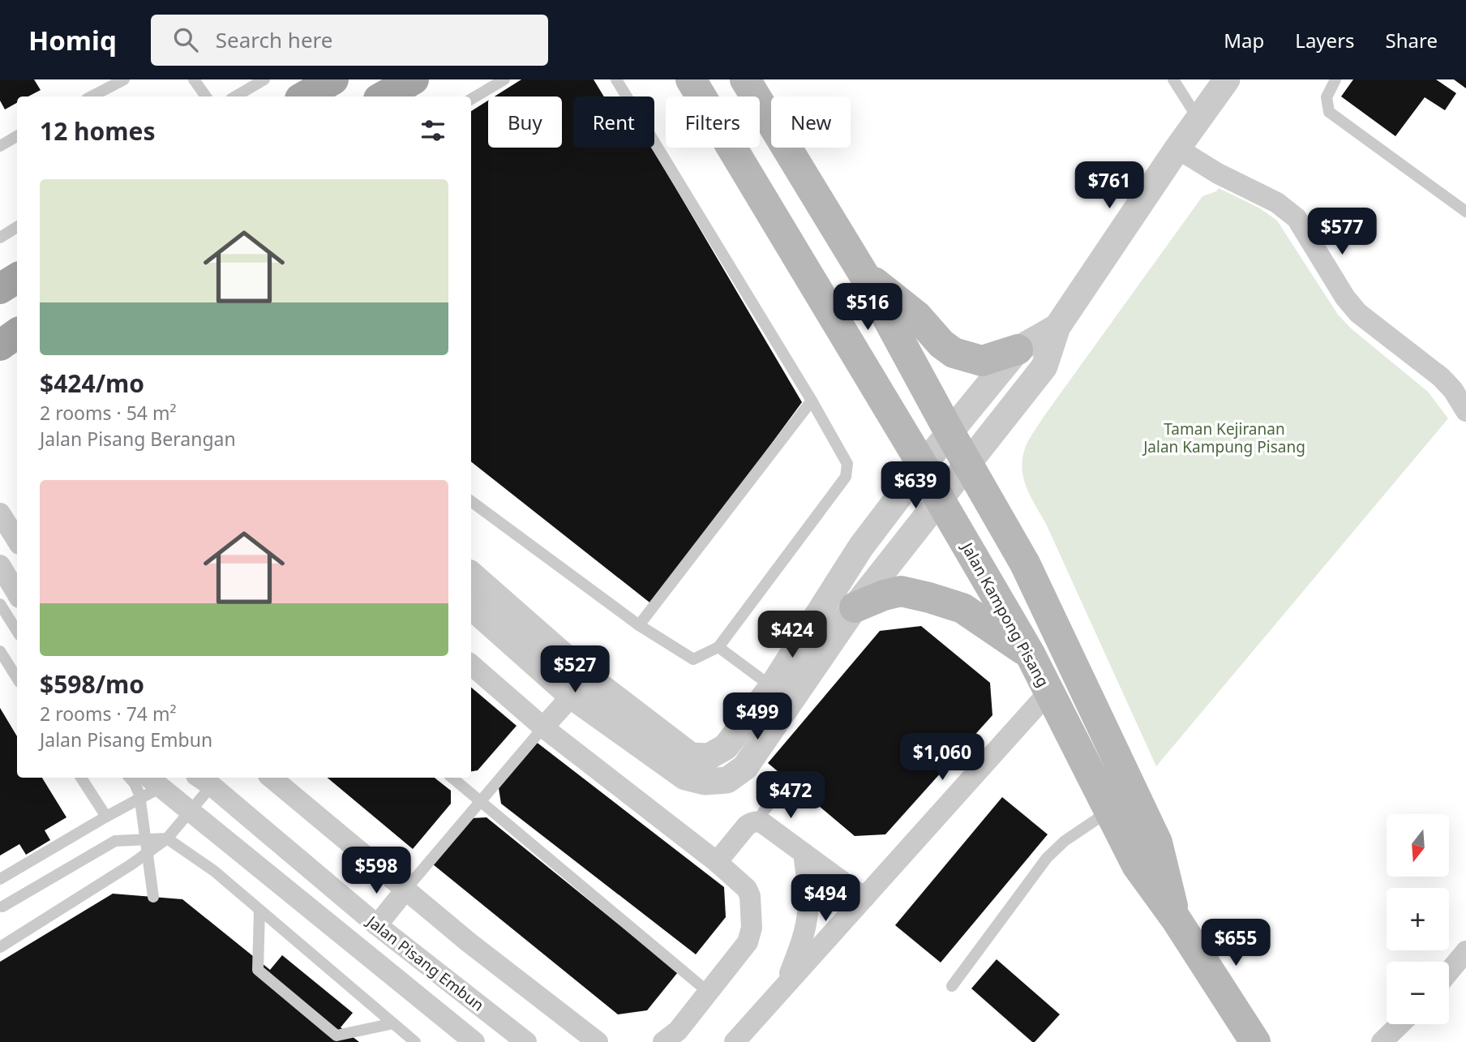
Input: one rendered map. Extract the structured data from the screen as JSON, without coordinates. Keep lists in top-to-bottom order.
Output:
{
  "streets": {
    "main road": ["Jalan Kampong Pisang"],
    "street": ["Jalan Pisang Embun"]
  },
  "parks": ["Taman Kejiranan Jalan Kampung Pisang"],
  "north": "bottom",
  "page": {
    "header": "Homiq",
    "search": "Search here",
    "nav": ["Map", "Layers", "Share"],
    "chip": [
      "Buy",
      "Rent",
      "Filters",
      "New"
    ],
    "heading": "12 homes",
    "price": [
      "$761",
      "$577",
      "$516",
      "$639",
      "$424",
      "$527",
      "$499",
      "$1,060",
      "$472",
      "$598",
      "$494",
      "$655"
    ],
    "list": [
      {
        "name": "$424/mo",
        "note": "2 rooms · 54 m² · Jalan Pisang Berangan"
      },
      {
        "name": "$598/mo",
        "note": "2 rooms · 74 m² · Jalan Pisang Embun"
      }
    ],
    "map_buttons": ["+", "−"]
  }
}
